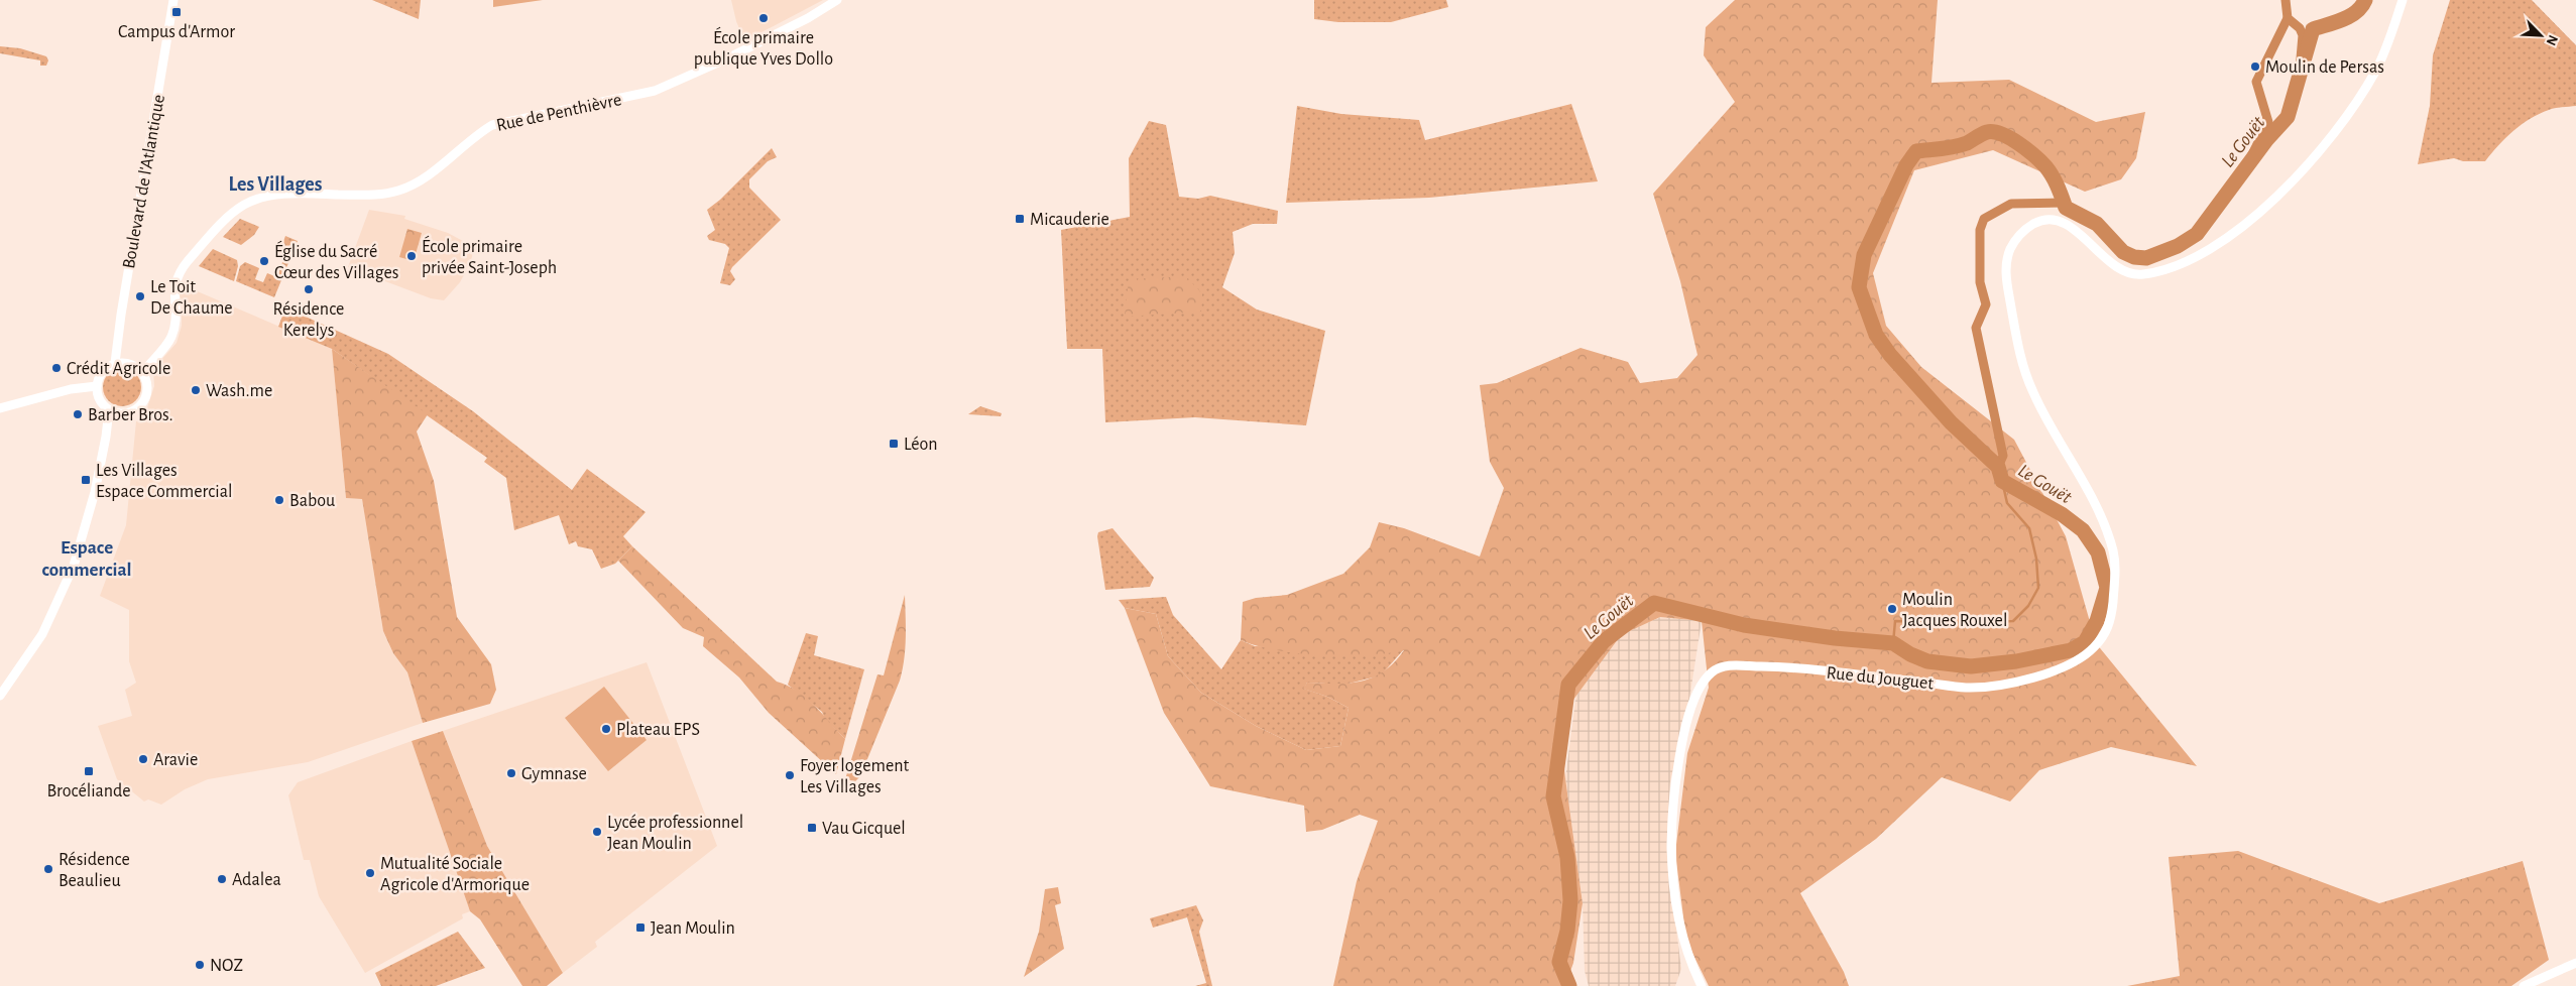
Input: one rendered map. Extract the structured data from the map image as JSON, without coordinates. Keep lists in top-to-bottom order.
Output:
{
  "streets": {
    "street": ["Rue de Penthièvre", "Boulevard de l'Atlantique", "Rue du Jouguet"]
  },
  "crossings": [
    ["Rue de Penthièvre", "Boulevard de l'Atlantique"]
  ],
  "districts": ["Les Villages", "Espace commercial"],
  "water": ["Le Gouët"],
  "places": {
    "transit": [
      "Campus d'Armor",
      "Micauderie",
      "Léon",
      "Les Villages Espace Commercial",
      "Brocéliande",
      "Vau Gicquel",
      "Jean Moulin"
    ],
    "other": [
      "École primaire publique Yves Dollo",
      "Moulin de Persas",
      "École primaire privée Saint-Joseph",
      "Église du Sacré Cœur des Villages",
      "Résidence Kerelys",
      "Le Toit De Chaume",
      "Crédit Agricole",
      "Wash.me",
      "Barber Bros.",
      "Babou",
      "Moulin Jacques Rouxel",
      "Plateau EPS",
      "Aravie",
      "Gymnase",
      "Foyer logement Les Villages",
      "Lycée professionnel Jean Moulin",
      "Résidence Beaulieu",
      "Mutualité Sociale Agricole d'Armorique",
      "Adalea",
      "NOZ"
    ]
  },
  "north": "bottom right"
}
